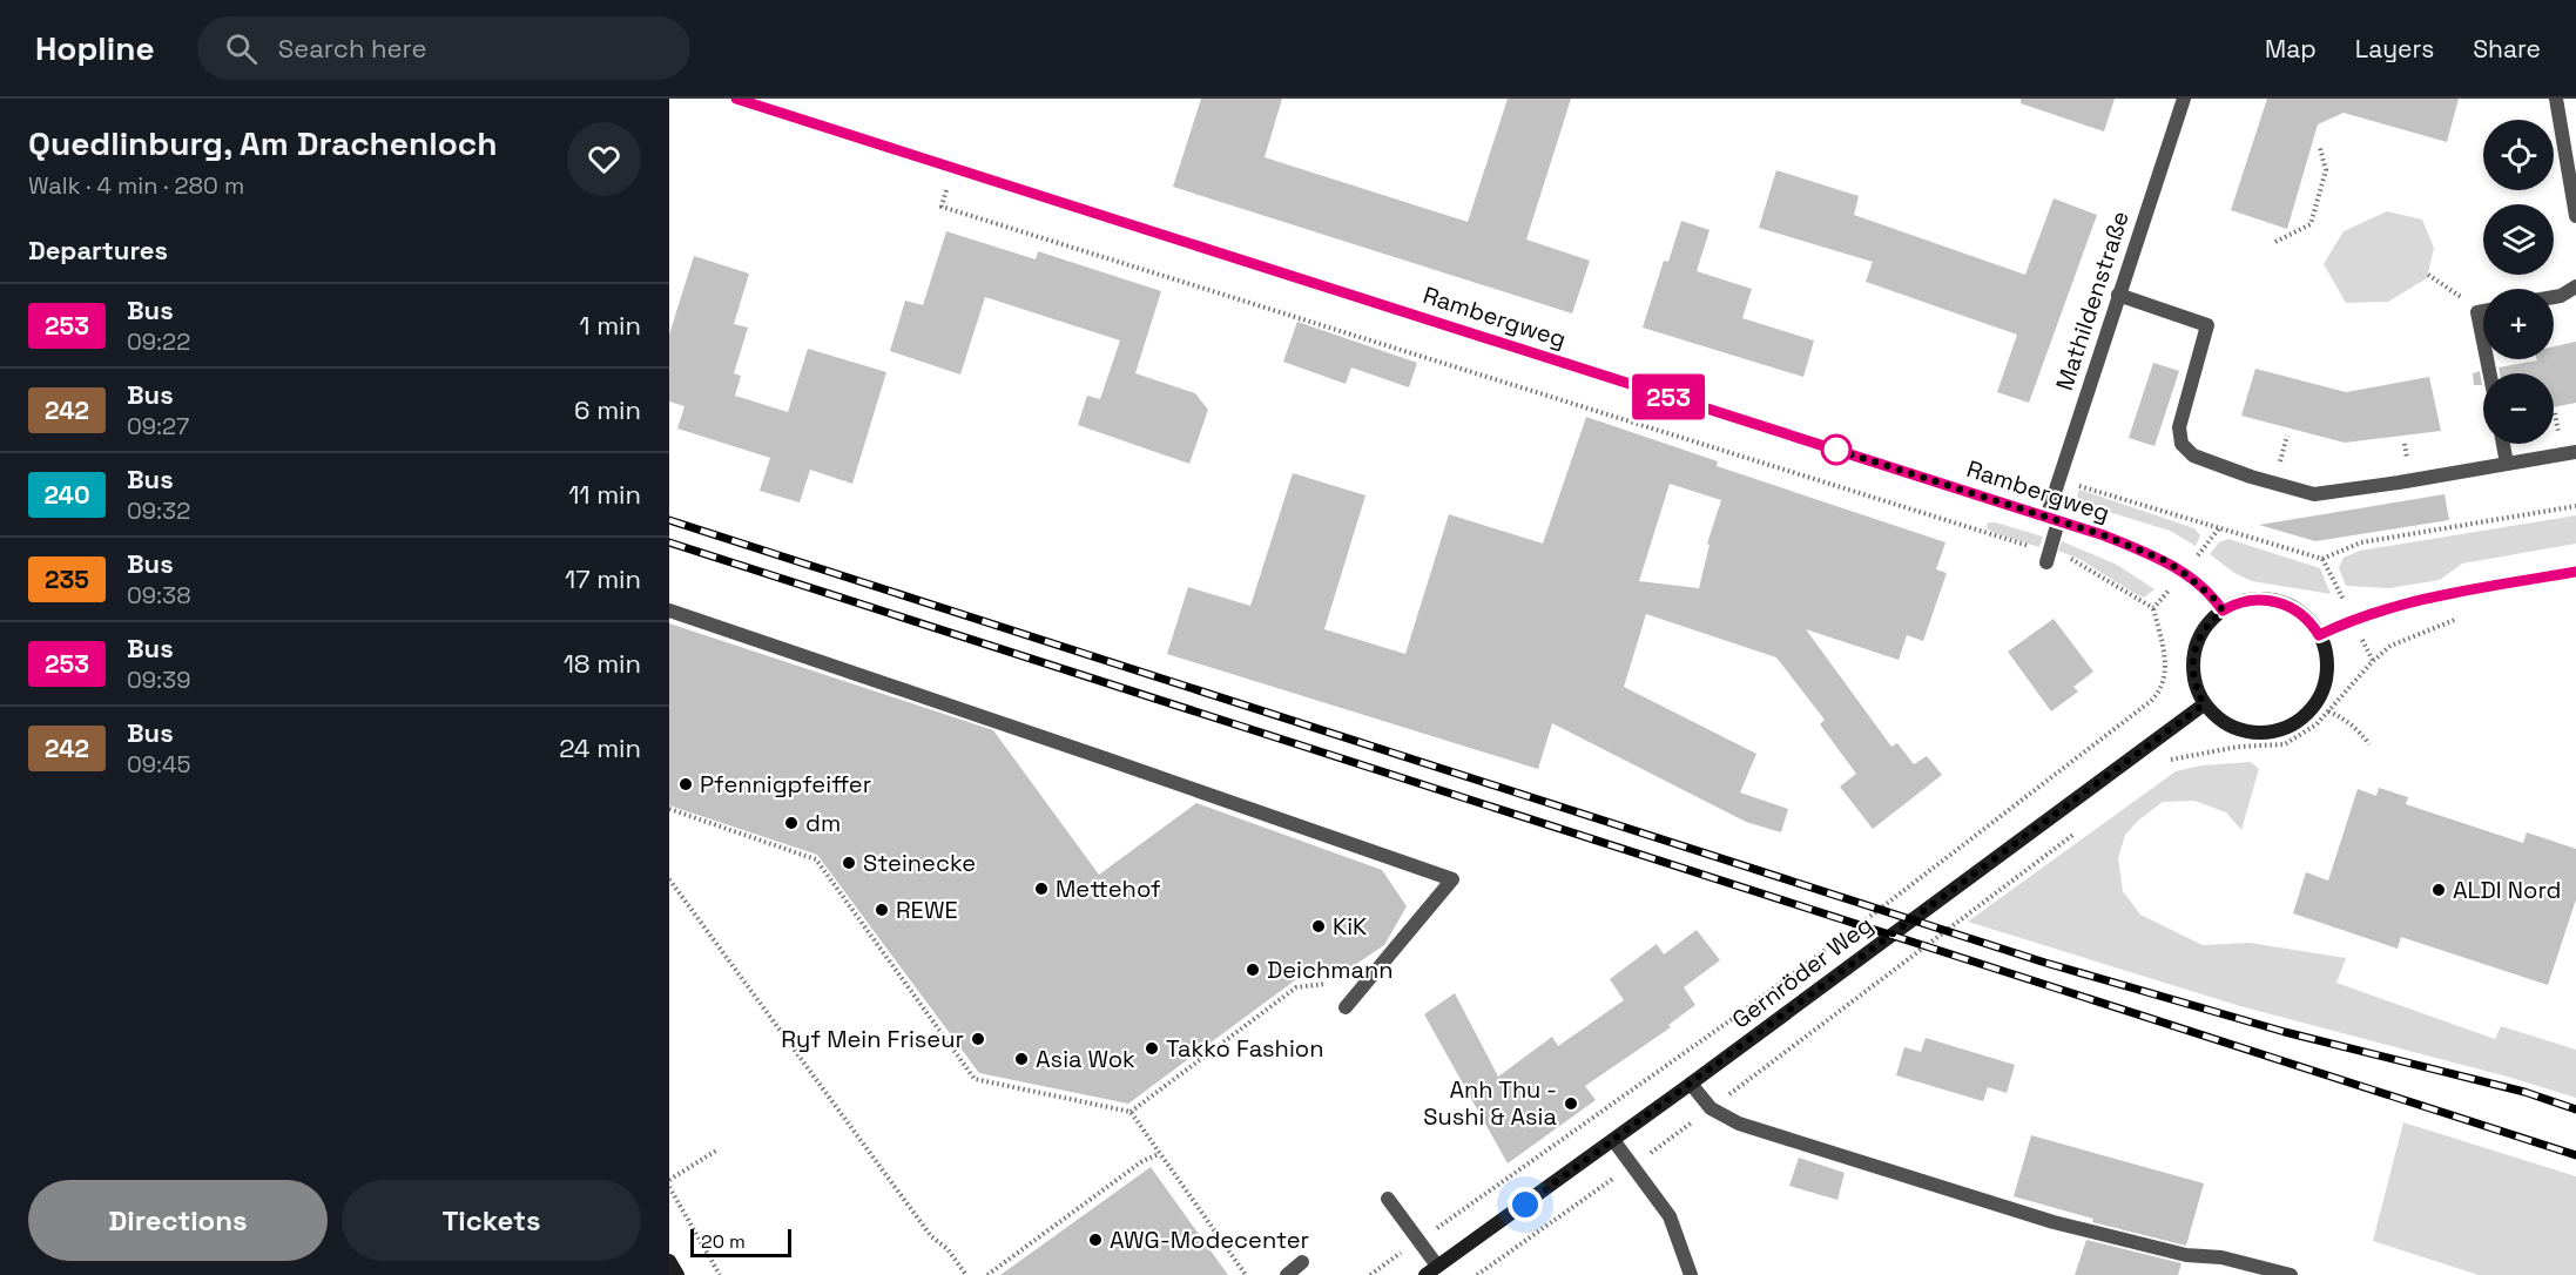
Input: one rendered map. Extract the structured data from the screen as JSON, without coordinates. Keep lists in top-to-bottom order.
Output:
{
  "streets": {
    "main road": ["Gernröder Weg"],
    "street": ["Mathildenstraße", "Rambergweg"]
  },
  "crossings": [
    ["Mathildenstraße", "Rambergweg"],
    ["Rambergweg", "Gernröder Weg"]
  ],
  "places": [
    "Pfennigpfeiffer",
    "dm",
    "Steinecke",
    "Mettehof",
    "ALDI Nord",
    "REWE",
    "KiK",
    "Deichmann",
    "Ryf Mein Friseur",
    "Takko Fashion",
    "Asia Wok",
    "Anh Thu - Sushi & Asia",
    "AWG-Modecenter"
  ],
  "lines": ["bus line 253"],
  "scale_bar": "20 m",
  "page": {
    "header": "Hopline",
    "search": "Search here",
    "nav": ["Map", "Layers", "Share"],
    "heading": [
      ["Quedlinburg, Am Drachenloch", "Walk · 4 min · 280 m"],
      "Departures"
    ],
    "on_map": "253",
    "map_buttons": ["+", "−"],
    "list": [
      {
        "mark": "253",
        "name": "Bus",
        "note": "09:22",
        "value": "1 min"
      },
      {
        "mark": "242",
        "name": "Bus",
        "note": "09:27",
        "value": "6 min"
      },
      {
        "mark": "240",
        "name": "Bus",
        "note": "09:32",
        "value": "11 min"
      },
      {
        "mark": "235",
        "name": "Bus",
        "note": "09:38",
        "value": "17 min"
      },
      {
        "mark": "253",
        "name": "Bus",
        "note": "09:39",
        "value": "18 min"
      },
      {
        "mark": "242",
        "name": "Bus",
        "note": "09:45",
        "value": "24 min"
      }
    ],
    "buttons": ["Directions", "Tickets"],
    "scale": "20 m"
  }
}
